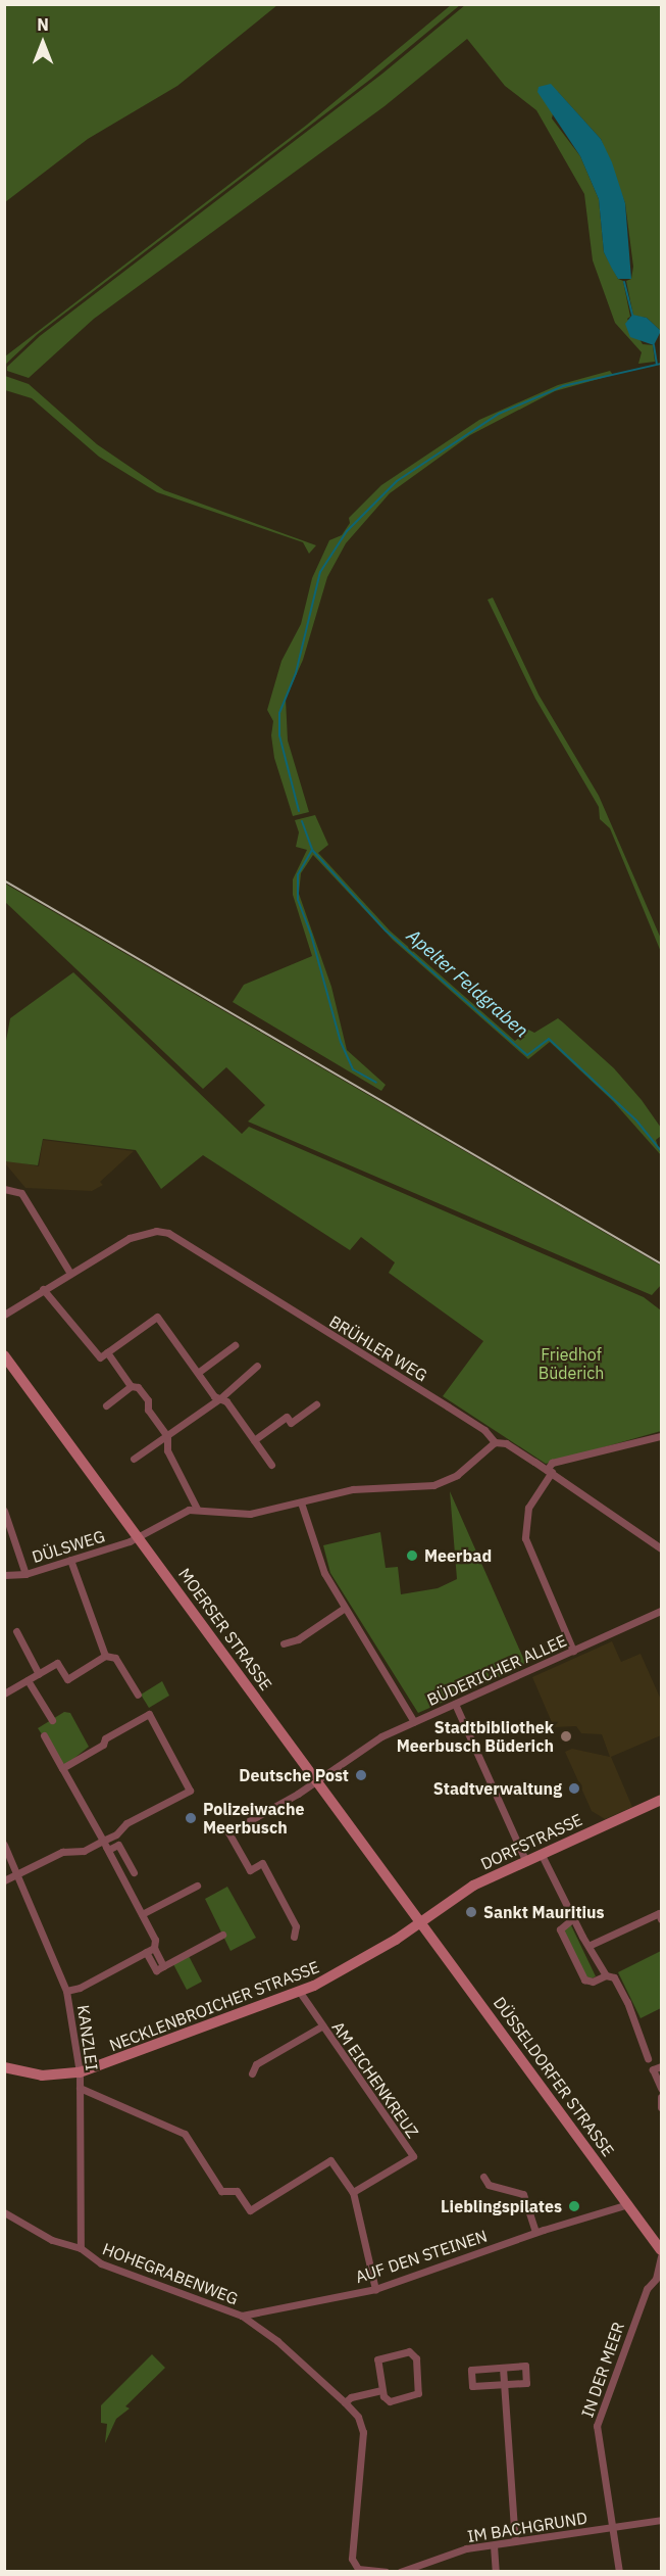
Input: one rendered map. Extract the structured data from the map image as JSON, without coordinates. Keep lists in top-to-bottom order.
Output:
{
  "streets": {
    "main road": [
      "MOERSER STRASSE",
      "DORFSTRASSE",
      "NECKLENBROICHER STRASSE",
      "DÜSSELDORFER STRASSE"
    ],
    "street": [
      "BRÜHLER WEG",
      "DÜLSWEG",
      "BÜDERICHER ALLEE",
      "KANZLEI",
      "AM EICHENKREUZ",
      "AUF DEN STEINEN",
      "HOHEGRABENWEG",
      "IN DER MEER",
      "IM BACHGRUND"
    ]
  },
  "crossings": [
    ["DÜLSWEG", "MOERSER STRASSE"],
    ["MOERSER STRASSE", "BÜDERICHER ALLEE"],
    ["MOERSER STRASSE", "DORFSTRASSE"],
    ["MOERSER STRASSE", "NECKLENBROICHER STRASSE"],
    ["MOERSER STRASSE", "DÜSSELDORFER STRASSE"],
    ["DORFSTRASSE", "NECKLENBROICHER STRASSE"],
    ["DORFSTRASSE", "DÜSSELDORFER STRASSE"],
    ["NECKLENBROICHER STRASSE", "KANZLEI"],
    ["NECKLENBROICHER STRASSE", "DÜSSELDORFER STRASSE"],
    ["NECKLENBROICHER STRASSE", "AM EICHENKREUZ"],
    ["KANZLEI", "HOHEGRABENWEG"],
    ["DÜSSELDORFER STRASSE", "AUF DEN STEINEN"],
    ["AUF DEN STEINEN", "HOHEGRABENWEG"],
    ["IN DER MEER", "IM BACHGRUND"]
  ],
  "water": ["Apelter Feldgraben"],
  "parks": ["Friedhof Büderich"],
  "places": [
    "Meerbad",
    "Stadtbibliothek Meerbusch Büderich",
    "Deutsche Post",
    "Stadtverwaltung",
    "Polizeiwache Meerbusch",
    "Sankt Mauritius",
    "Lieblingspilates"
  ],
  "north": "top"
}
